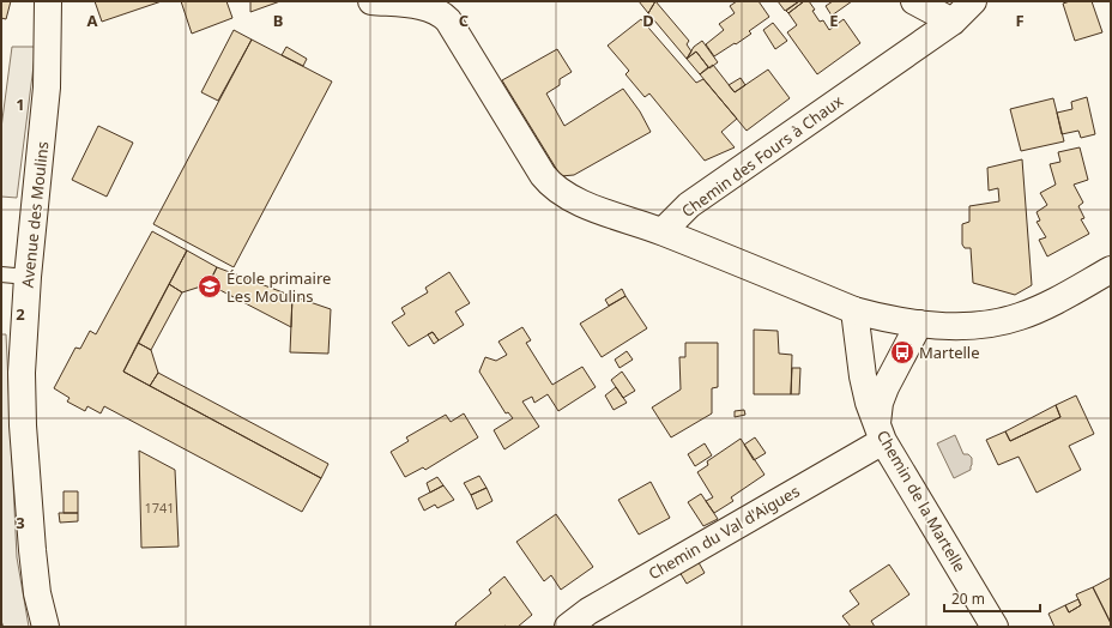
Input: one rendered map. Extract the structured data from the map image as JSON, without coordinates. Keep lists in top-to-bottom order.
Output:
{
  "streets": {
    "street": [
      "Chemin des Fours à Chaux",
      "Avenue des Moulins",
      "Chemin de la Martelle",
      "Chemin du Val d'Aigues"
    ]
  },
  "crossings": [
    ["Chemin de la Martelle", "Chemin du Val d'Aigues"]
  ],
  "places": {
    "school or university": ["École primaire Les Moulins"],
    "bus stop": ["Martelle"]
  },
  "house_numbers": ["1741"],
  "scale_bar": "20 m",
  "grid": {
    "columns": [
      "A",
      "B",
      "C",
      "D",
      "E",
      "F"
    ],
    "rows": ["1", "2", "3"]
  }
}
